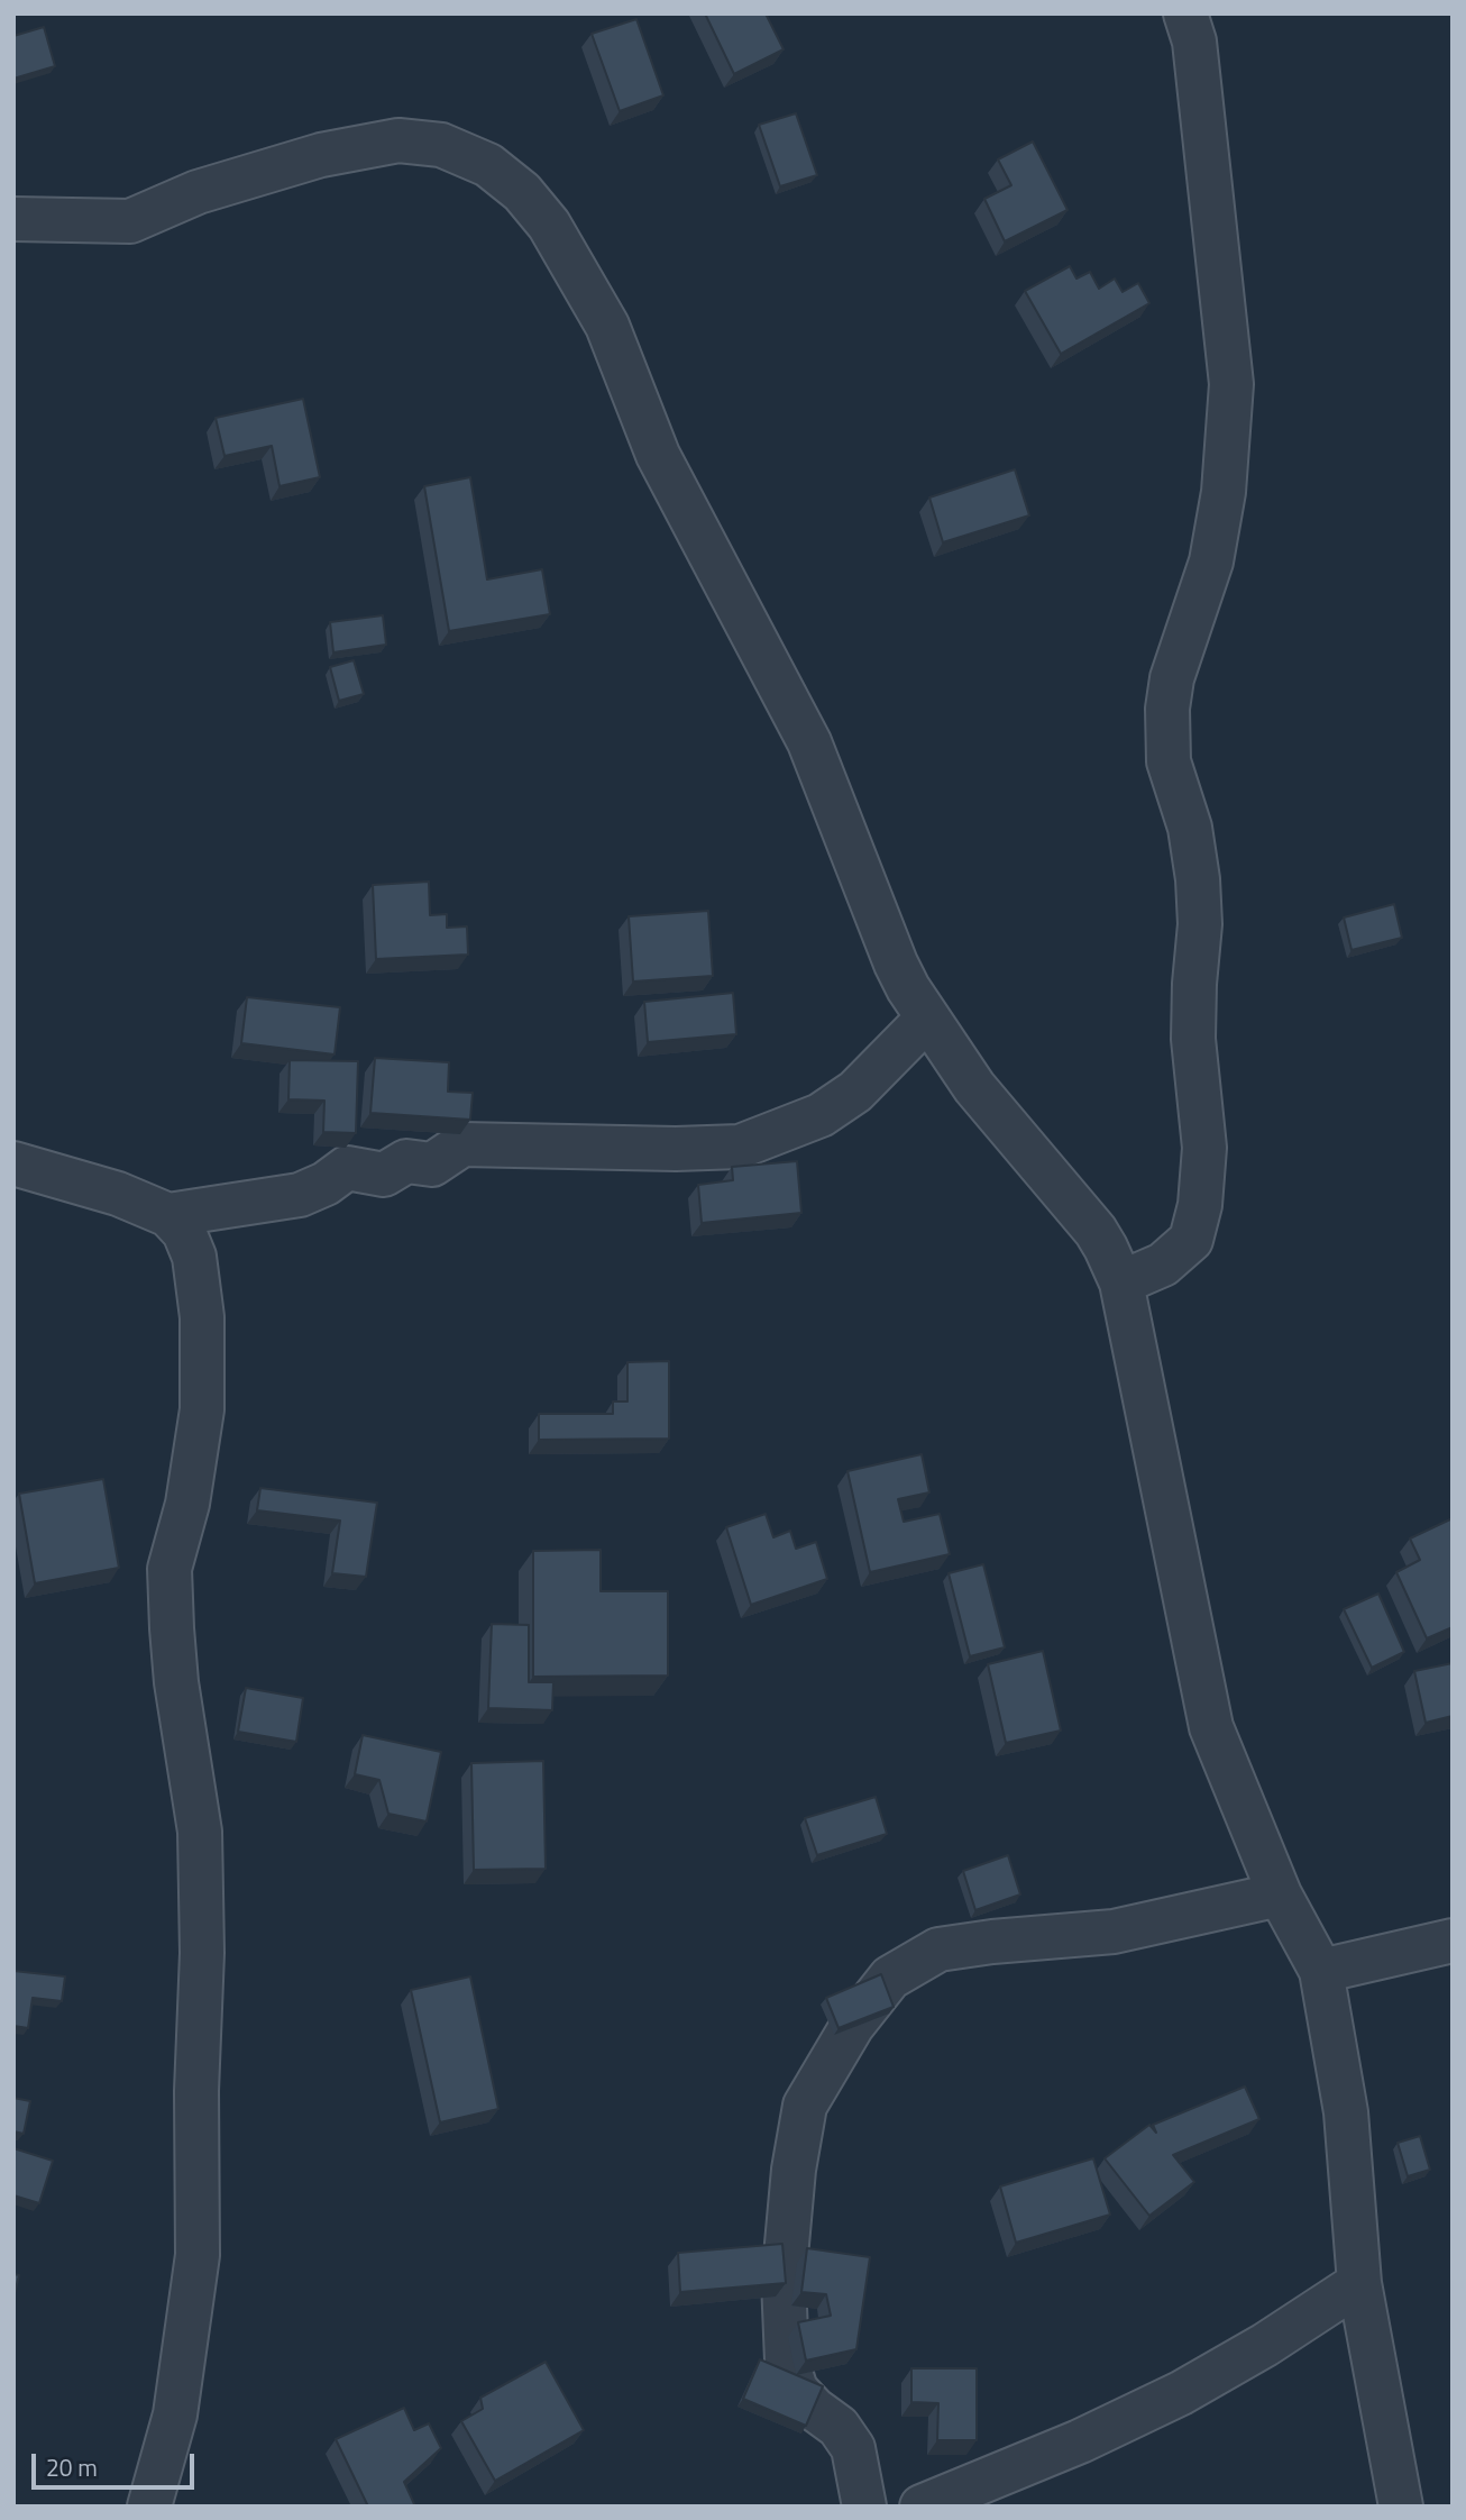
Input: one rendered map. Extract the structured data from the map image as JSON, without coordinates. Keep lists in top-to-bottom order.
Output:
{
  "scale_bar": "20 m"
}
